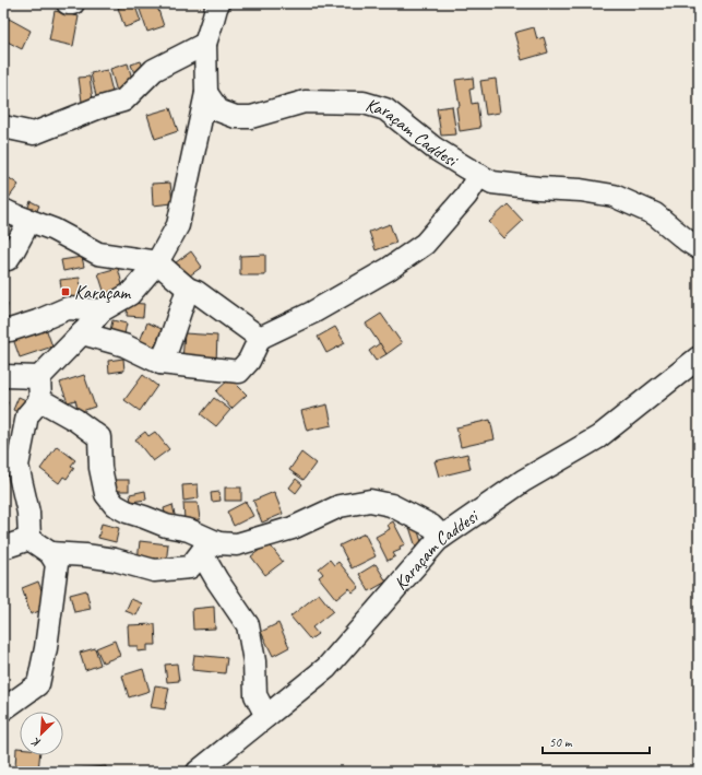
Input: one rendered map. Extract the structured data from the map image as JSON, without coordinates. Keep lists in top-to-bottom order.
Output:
{
  "streets": {
    "street": ["Karaçam Caddesi"]
  },
  "places": {
    "transit": ["Karaçam"]
  },
  "scale_bar": "50 m",
  "north": "bottom left"
}
